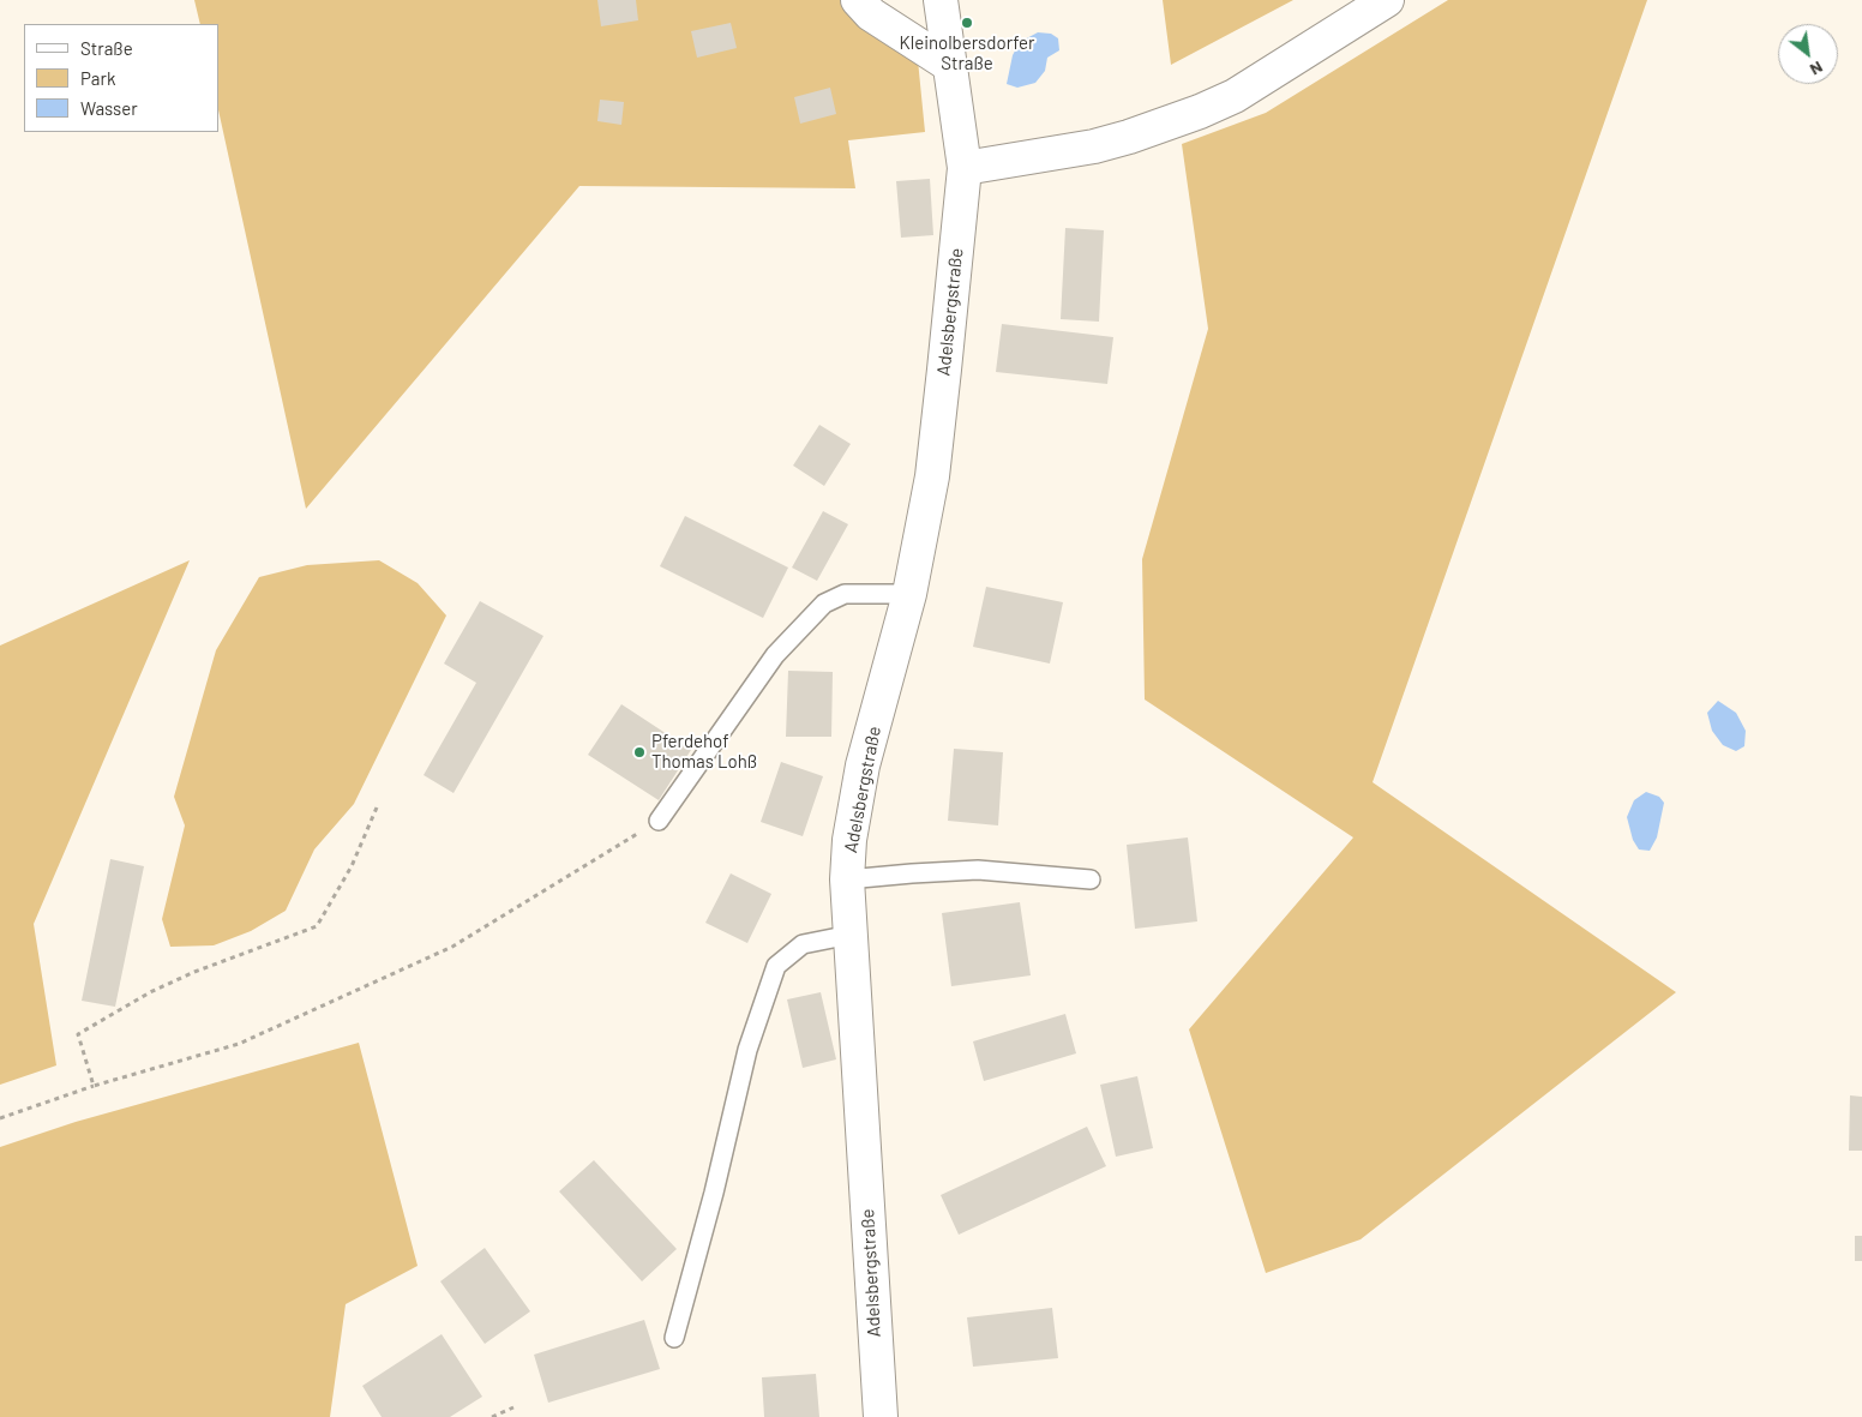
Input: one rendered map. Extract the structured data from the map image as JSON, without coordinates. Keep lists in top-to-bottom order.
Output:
{
  "streets": {
    "street": ["Adelsbergstraße"]
  },
  "places": ["Kleinolbersdorfer Straße", "Pferdehof Thomas Lohß"],
  "legend": ["Straße", "Park", "Wasser"],
  "north": "bottom right"
}
